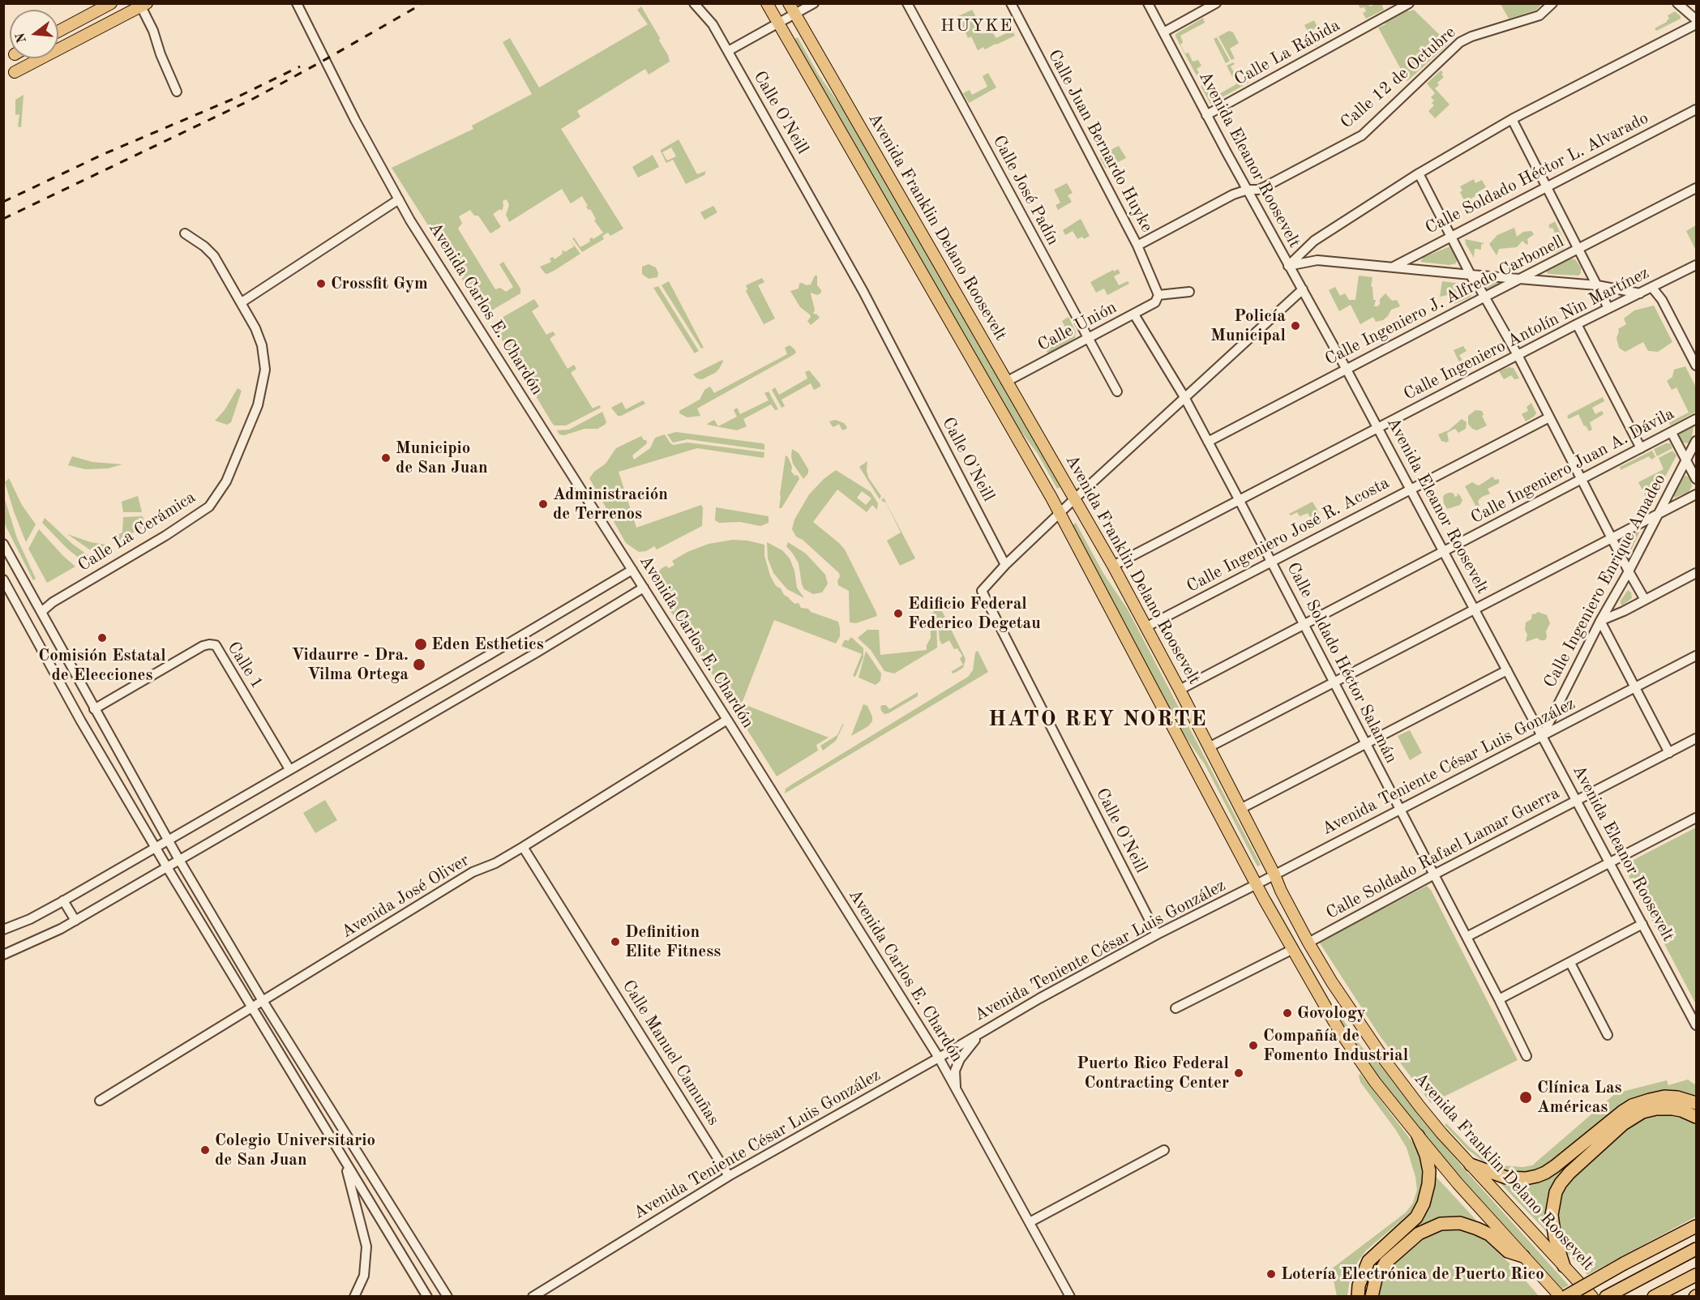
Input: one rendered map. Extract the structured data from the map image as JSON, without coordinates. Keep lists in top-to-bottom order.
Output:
{
  "streets": {
    "main road": ["Avenida Franklin Delano Roosevelt"],
    "street": [
      "Calle La Rábida",
      "Calle 12 de Octubre",
      "Calle O'Neill",
      "Calle Juan Bernardo Huyke",
      "Avenida Eleanor Roosevelt",
      "Calle Soldado Héctor L. Alvarado",
      "Calle José Padín",
      "Calle Ingeniero J. Alfredo Carbonell",
      "Avenida Carlos E. Chardón",
      "Calle Unión",
      "Calle Ingeniero Antolín Nin Martínez",
      "Calle Ingeniero Juan A. Dávila",
      "Calle La Cerámica",
      "Calle Ingeniero José R. Acosta",
      "Calle Ingeniero Enrique Amadeo",
      "Calle Soldado Héctor Salamán",
      "Calle 1",
      "Avenida Teniente César Luis González",
      "Calle Soldado Rafael Lamar Guerra",
      "Avenida José Oliver",
      "Calle Manuel Camuñas"
    ]
  },
  "crossings": [
    ["Calle La Rábida", "Avenida Eleanor Roosevelt"],
    ["Calle 12 de Octubre", "Calle Juan Bernardo Huyke"],
    ["Calle 12 de Octubre", "Avenida Eleanor Roosevelt"],
    ["Calle O'Neill", "Avenida Teniente César Luis González"],
    ["Calle Juan Bernardo Huyke", "Calle Unión"],
    ["Avenida Eleanor Roosevelt", "Calle Ingeniero J. Alfredo Carbonell"],
    ["Avenida Eleanor Roosevelt", "Calle Ingeniero Antolín Nin Martínez"],
    ["Avenida Eleanor Roosevelt", "Calle Ingeniero Juan A. Dávila"],
    ["Avenida Eleanor Roosevelt", "Calle Ingeniero José R. Acosta"],
    ["Avenida Eleanor Roosevelt", "Calle Ingeniero Enrique Amadeo"],
    ["Avenida Eleanor Roosevelt", "Avenida Teniente César Luis González"],
    ["Avenida Eleanor Roosevelt", "Calle Soldado Rafael Lamar Guerra"],
    ["Calle José Padín", "Calle Unión"],
    ["Avenida Franklin Delano Roosevelt", "Calle Unión"],
    ["Avenida Franklin Delano Roosevelt", "Calle Ingeniero Antolín Nin Martínez"],
    ["Avenida Franklin Delano Roosevelt", "Calle Ingeniero Juan A. Dávila"],
    ["Avenida Franklin Delano Roosevelt", "Calle Ingeniero José R. Acosta"],
    ["Avenida Franklin Delano Roosevelt", "Avenida Teniente César Luis González"],
    ["Avenida Franklin Delano Roosevelt", "Calle Soldado Rafael Lamar Guerra"],
    ["Calle Ingeniero J. Alfredo Carbonell", "Calle Soldado Héctor Salamán"],
    ["Avenida Carlos E. Chardón", "Avenida Teniente César Luis González"],
    ["Avenida Carlos E. Chardón", "Avenida José Oliver"],
    ["Calle Unión", "Calle Soldado Héctor Salamán"],
    ["Calle Ingeniero Antolín Nin Martínez", "Calle Soldado Héctor Salamán"],
    ["Calle Ingeniero Juan A. Dávila", "Calle Soldado Héctor Salamán"],
    ["Calle Ingeniero José R. Acosta", "Calle Soldado Héctor Salamán"],
    ["Calle Ingeniero Enrique Amadeo", "Avenida Teniente César Luis González"],
    ["Calle Soldado Héctor Salamán", "Avenida Teniente César Luis González"],
    ["Calle Soldado Héctor Salamán", "Calle Soldado Rafael Lamar Guerra"],
    ["Avenida Teniente César Luis González", "Calle Manuel Camuñas"],
    ["Avenida José Oliver", "Calle Manuel Camuñas"]
  ],
  "districts": ["HUYKE", "HATO REY NORTE"],
  "places": [
    "Crossfit Gym",
    "Policía Municipal",
    "Municipio de San Juan",
    "Administración de Terrenos",
    "Edificio Federal Federico Degetau",
    "Comisión Estatal de Elecciones",
    "Eden Esthetics",
    "Vidaurre - Dra. Vilma Ortega",
    "Definition Elite Fitness",
    "Govology",
    "Compañía de Fomento Industrial",
    "Puerto Rico Federal Contracting Center",
    "Clínica Las Américas",
    "Colegio Universitario de San Juan",
    "Lotería Electrónica de Puerto Rico"
  ],
  "north": "left"
}
